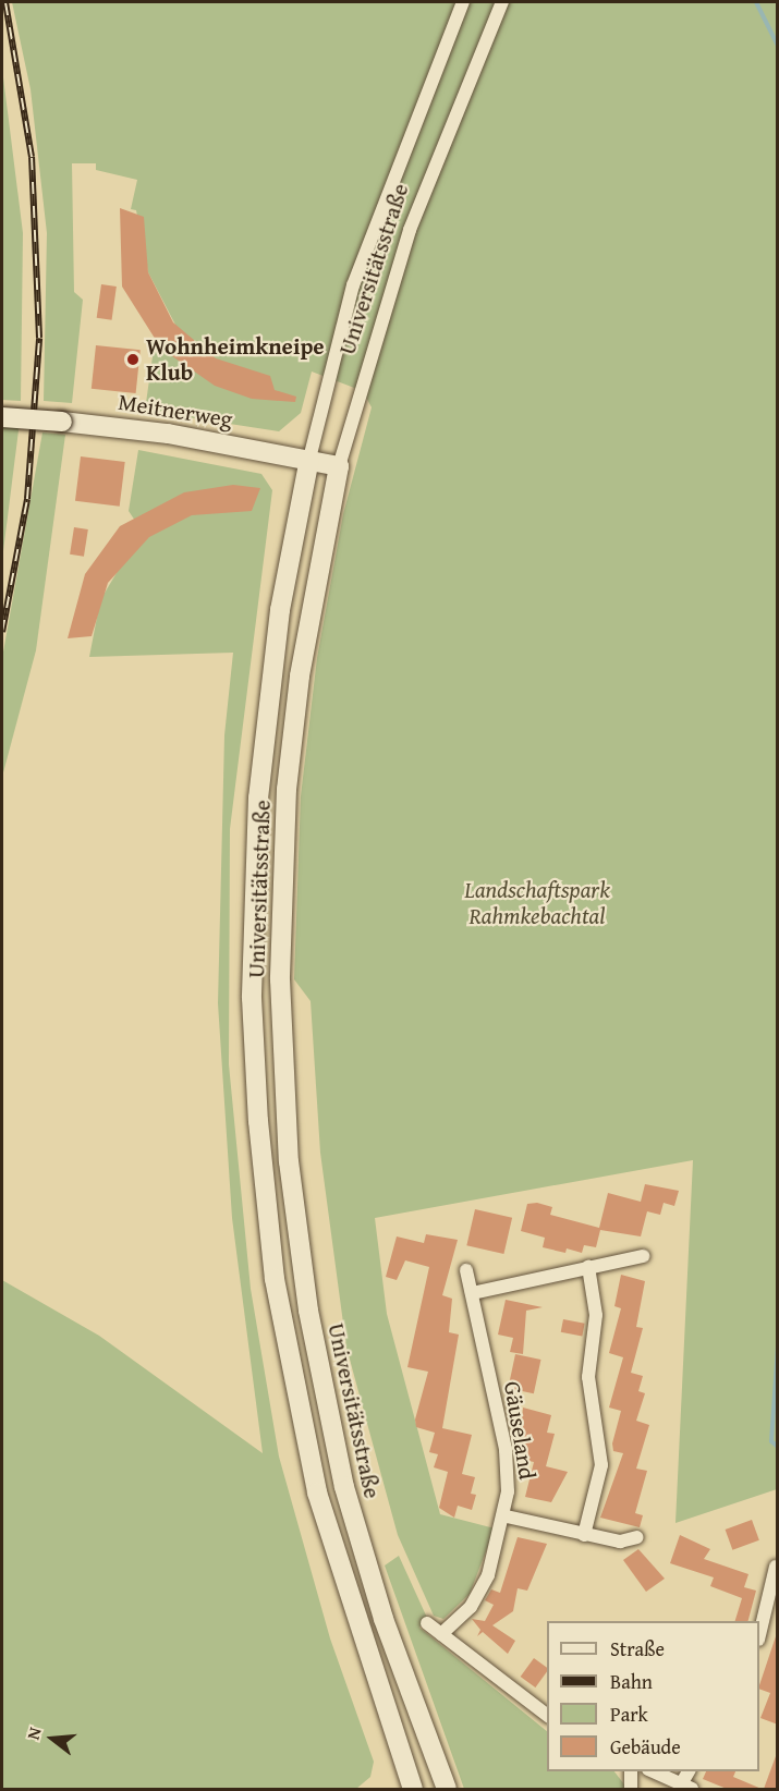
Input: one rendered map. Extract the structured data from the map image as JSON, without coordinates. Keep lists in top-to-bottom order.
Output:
{
  "streets": {
    "street": ["Universitätsstraße", "Meitnerweg", "Gäuseland"]
  },
  "crossings": [
    ["Universitätsstraße", "Meitnerweg"]
  ],
  "parks": ["Landschaftspark Rahmkebachtal"],
  "places": ["Wohnheimkneipe Klub"],
  "legend": [
    "Straße",
    "Bahn",
    "Park",
    "Gebäude"
  ],
  "north": "left"
}
